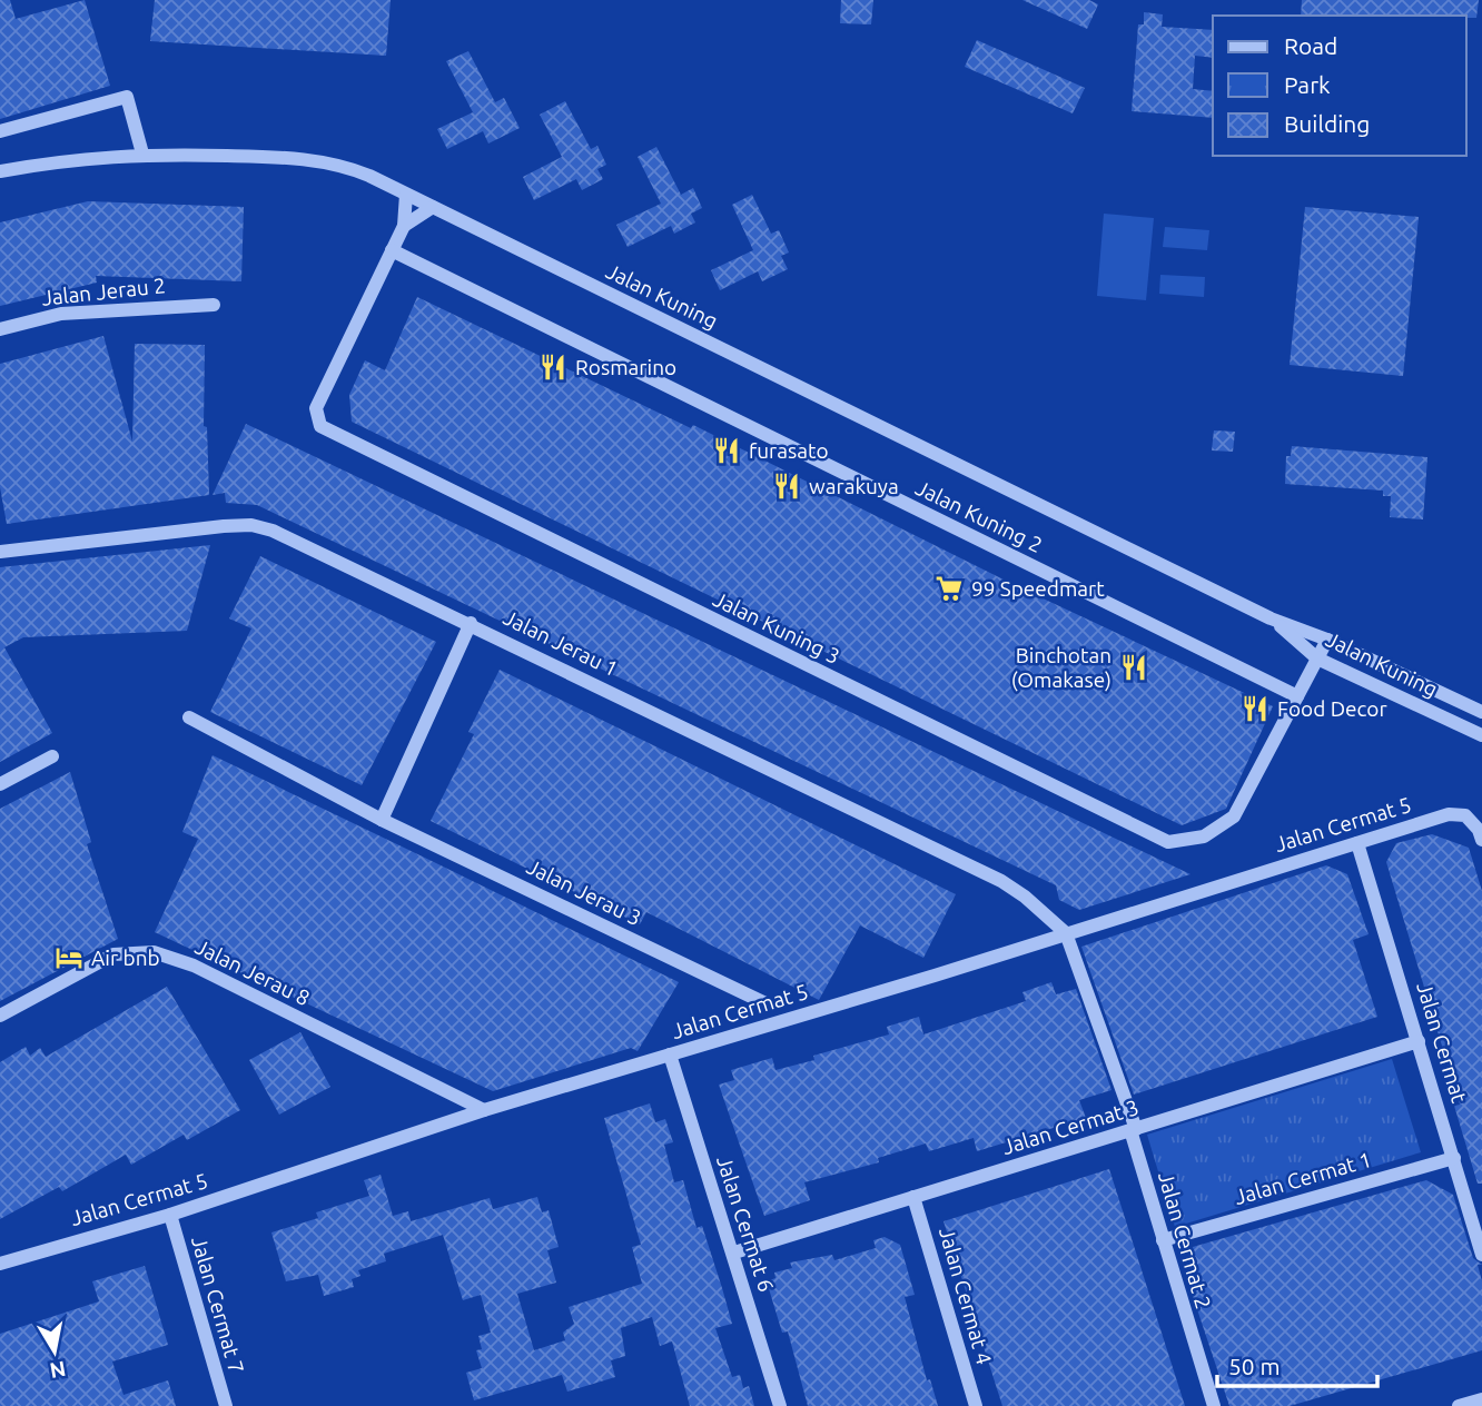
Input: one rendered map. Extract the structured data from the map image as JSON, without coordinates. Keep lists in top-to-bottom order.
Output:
{
  "streets": {
    "street": [
      "Jalan Jerau 2",
      "Jalan Kuning",
      "Jalan Kuning 2",
      "Jalan Kuning 3",
      "Jalan Jerau 1",
      "Jalan Cermat 5",
      "Jalan Jerau 3",
      "Jalan Jerau 8",
      "Jalan Cermat",
      "Jalan Cermat 3",
      "Jalan Cermat 1",
      "Jalan Cermat 6",
      "Jalan Cermat 2",
      "Jalan Cermat 4",
      "Jalan Cermat 7"
    ]
  },
  "crossings": [
    ["Jalan Kuning", "Jalan Kuning 3"],
    ["Jalan Kuning 2", "Jalan Kuning 3"],
    ["Jalan Jerau 1", "Jalan Cermat 5"],
    ["Jalan Jerau 1", "Jalan Cermat 2"],
    ["Jalan Cermat 5", "Jalan Jerau 8"],
    ["Jalan Cermat 5", "Jalan Cermat"],
    ["Jalan Cermat 5", "Jalan Cermat 6"],
    ["Jalan Cermat 5", "Jalan Cermat 2"],
    ["Jalan Cermat 5", "Jalan Cermat 7"],
    ["Jalan Cermat", "Jalan Cermat 3"],
    ["Jalan Cermat", "Jalan Cermat 1"],
    ["Jalan Cermat 3", "Jalan Cermat 6"],
    ["Jalan Cermat 3", "Jalan Cermat 2"],
    ["Jalan Cermat 3", "Jalan Cermat 4"],
    ["Jalan Cermat 1", "Jalan Cermat 2"]
  ],
  "places": {
    "restaurant": [
      "Rosmarino",
      "furasato",
      "warakuya",
      "Binchotan (Omakase)",
      "Food Decor"
    ],
    "supermarket": ["99 Speedmart"],
    "hotel": ["Air bnb"]
  },
  "legend": ["Road", "Park", "Building"],
  "scale_bar": "50 m",
  "north": "bottom"
}
